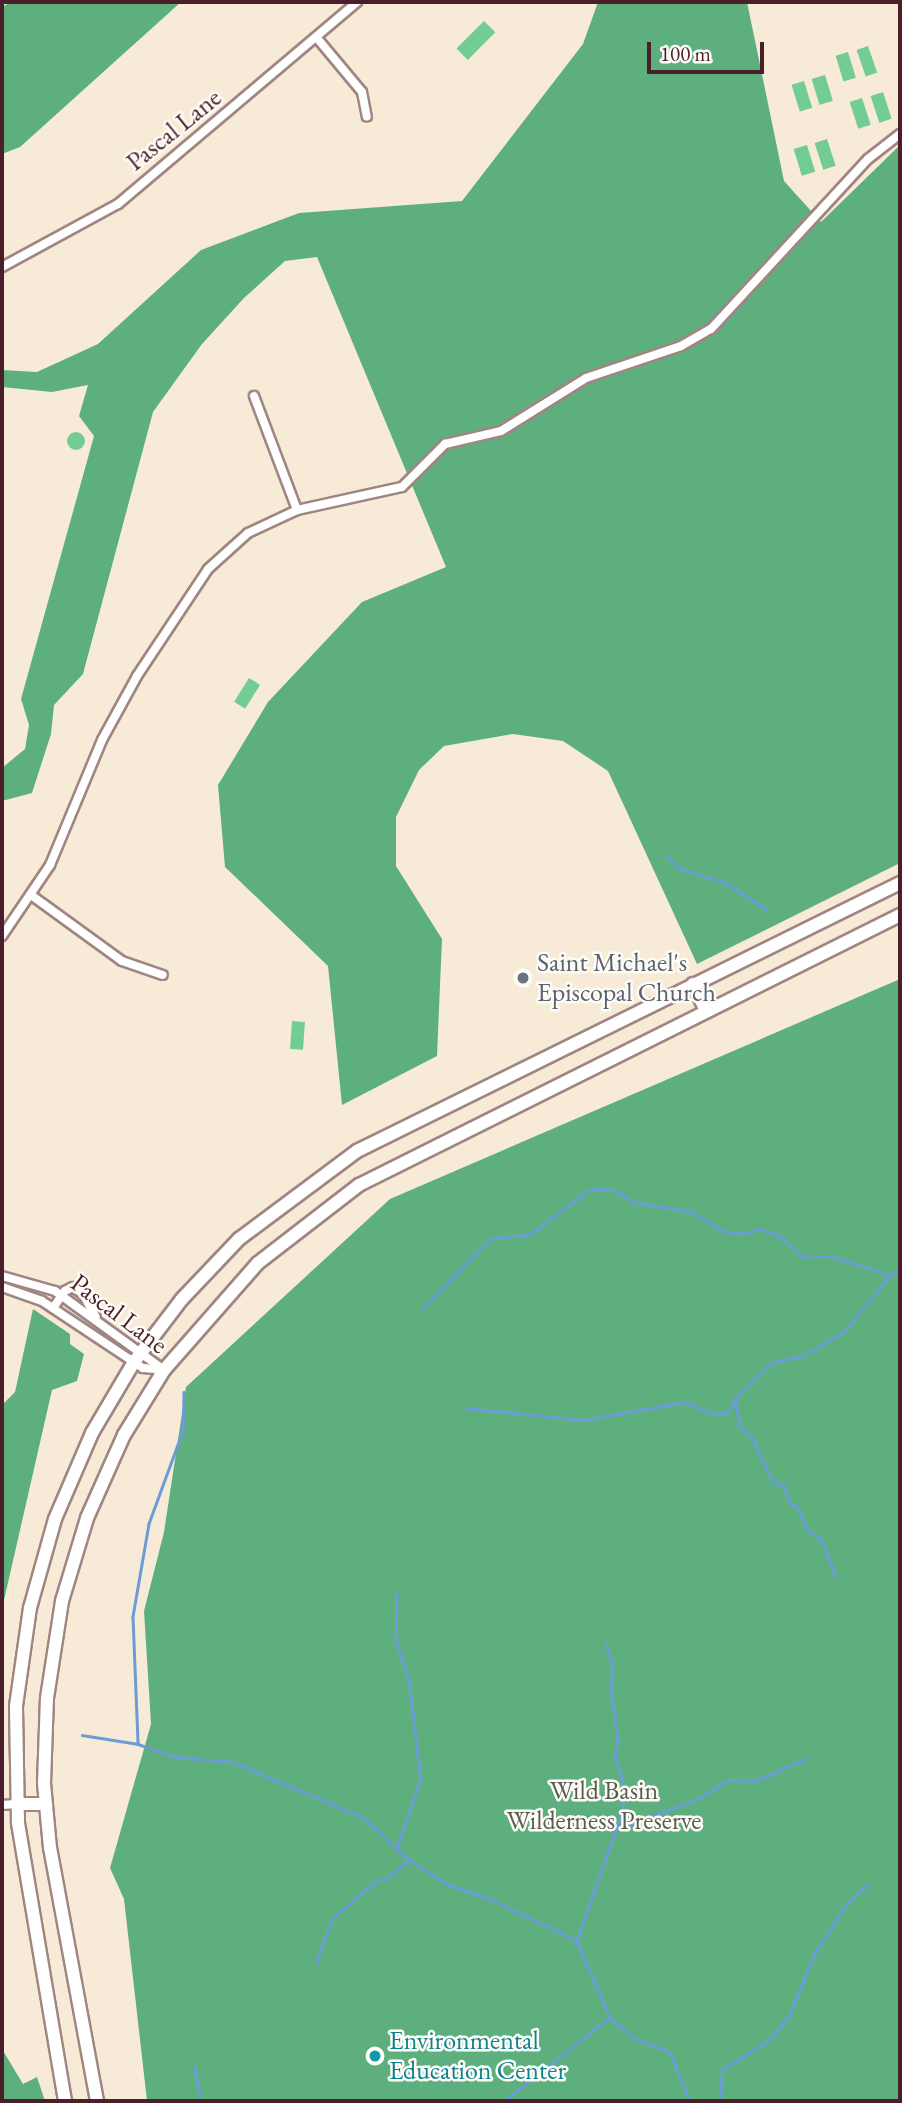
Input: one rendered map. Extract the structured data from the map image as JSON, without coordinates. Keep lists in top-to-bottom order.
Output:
{
  "streets": {
    "street": ["Pascal Lane"]
  },
  "parks": ["Wild Basin Wilderness Preserve"],
  "places": ["Saint Michael's Episcopal Church", "Environmental Education Center"],
  "scale_bar": "100 m"
}
